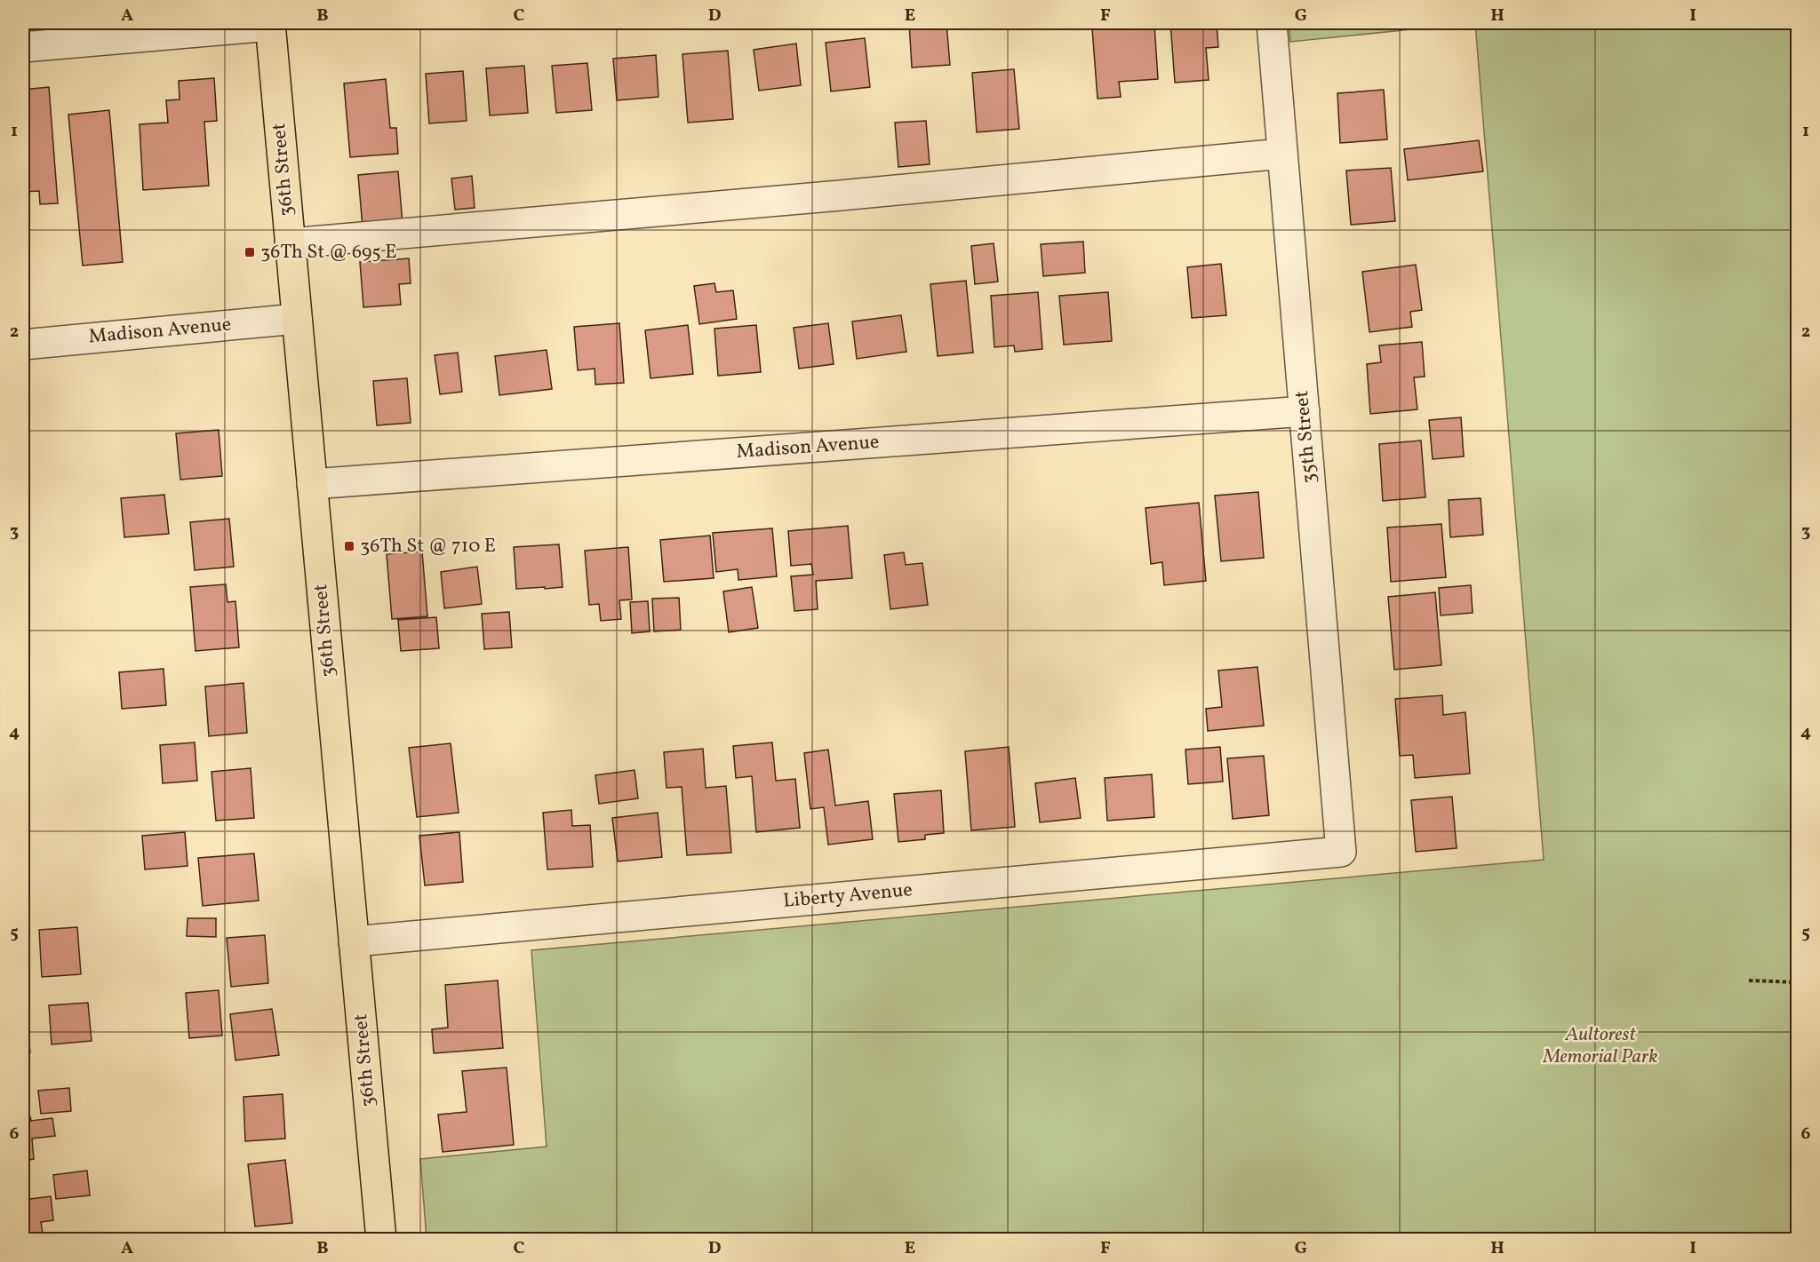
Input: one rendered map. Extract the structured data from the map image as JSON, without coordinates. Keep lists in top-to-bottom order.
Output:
{
  "streets": {
    "main road": ["36th Street"],
    "street": ["Madison Avenue", "35th Street", "Liberty Avenue"]
  },
  "crossings": [
    ["36th Street", "Madison Avenue"],
    ["36th Street", "Liberty Avenue"],
    ["Madison Avenue", "35th Street"],
    ["35th Street", "Liberty Avenue"]
  ],
  "parks": ["Aultorest Memorial Park"],
  "places": {
    "transit": ["36Th St @ 695 E", "36Th St @ 710 E"]
  },
  "grid": {
    "columns": [
      "A",
      "B",
      "C",
      "D",
      "E",
      "F",
      "G",
      "H",
      "I"
    ],
    "rows": [
      "1",
      "2",
      "3",
      "4",
      "5",
      "6"
    ]
  }
}
